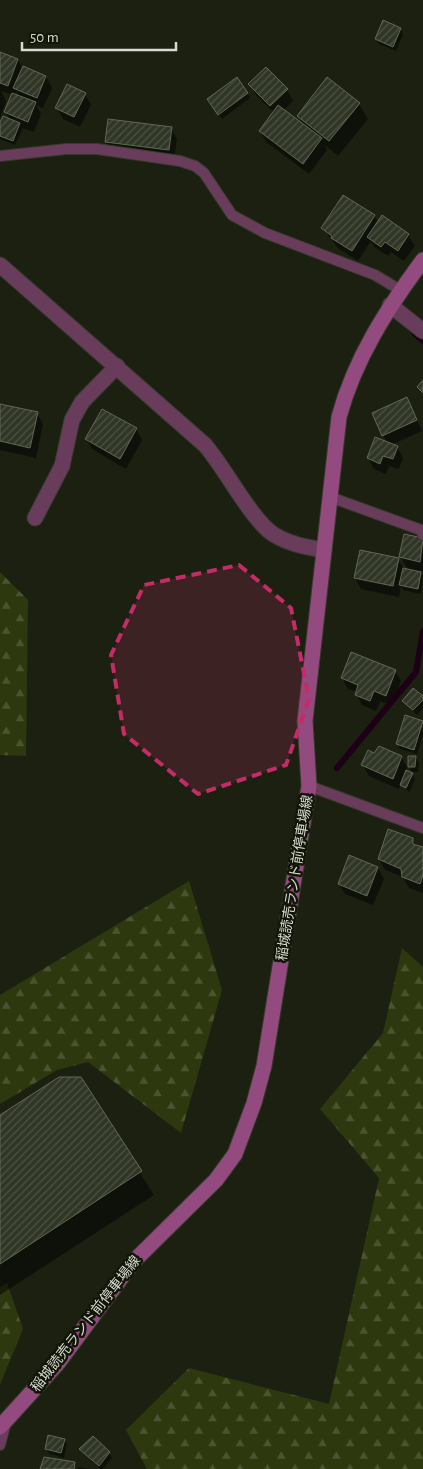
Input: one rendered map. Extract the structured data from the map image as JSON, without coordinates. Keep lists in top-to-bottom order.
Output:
{
  "streets": {
    "main road": ["稲城読売ランド前停車場線"]
  },
  "scale_bar": "50 m"
}
